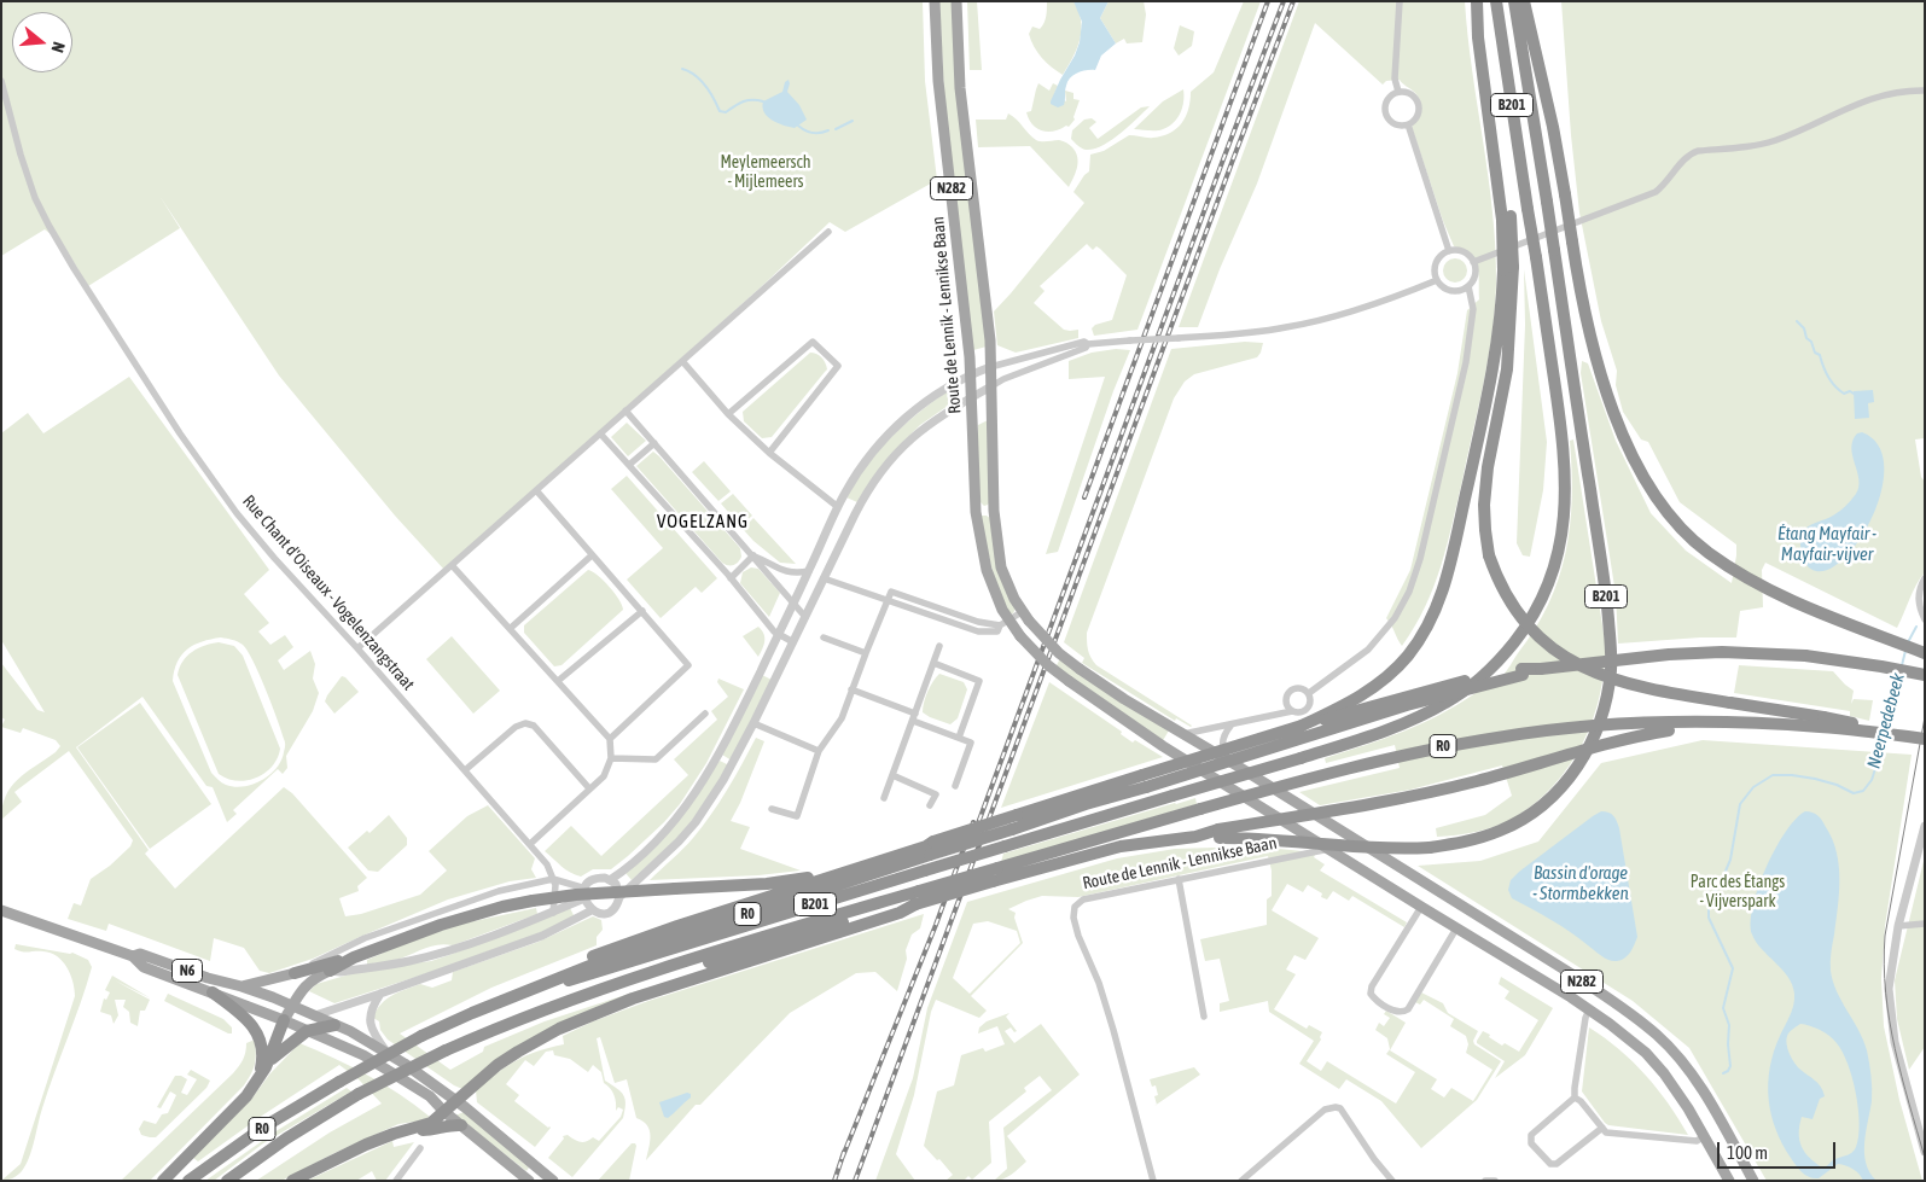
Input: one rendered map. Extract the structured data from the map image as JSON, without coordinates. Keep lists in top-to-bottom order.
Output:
{
  "streets": {
    "highway": ["B201", "R0"],
    "main road": ["N282", "Route de Lennik - Lennikse Baan", "N6"],
    "street": ["Rue Chant d'Oiseaux - Vogelenzangstraat"]
  },
  "crossings": [
    ["B201", "R0"],
    ["N282", "Route de Lennik - Lennikse Baan"]
  ],
  "districts": ["VOGELZANG"],
  "water": ["Étang Mayfair - Mayfair-vijver", "Neerpedebeek", "Bassin d'orage - Stormbekken"],
  "parks": ["Meylemeersch - Mijlemeers", "Parc des Étangs - Vijverspark"],
  "scale_bar": "100 m",
  "north": "right"
}
